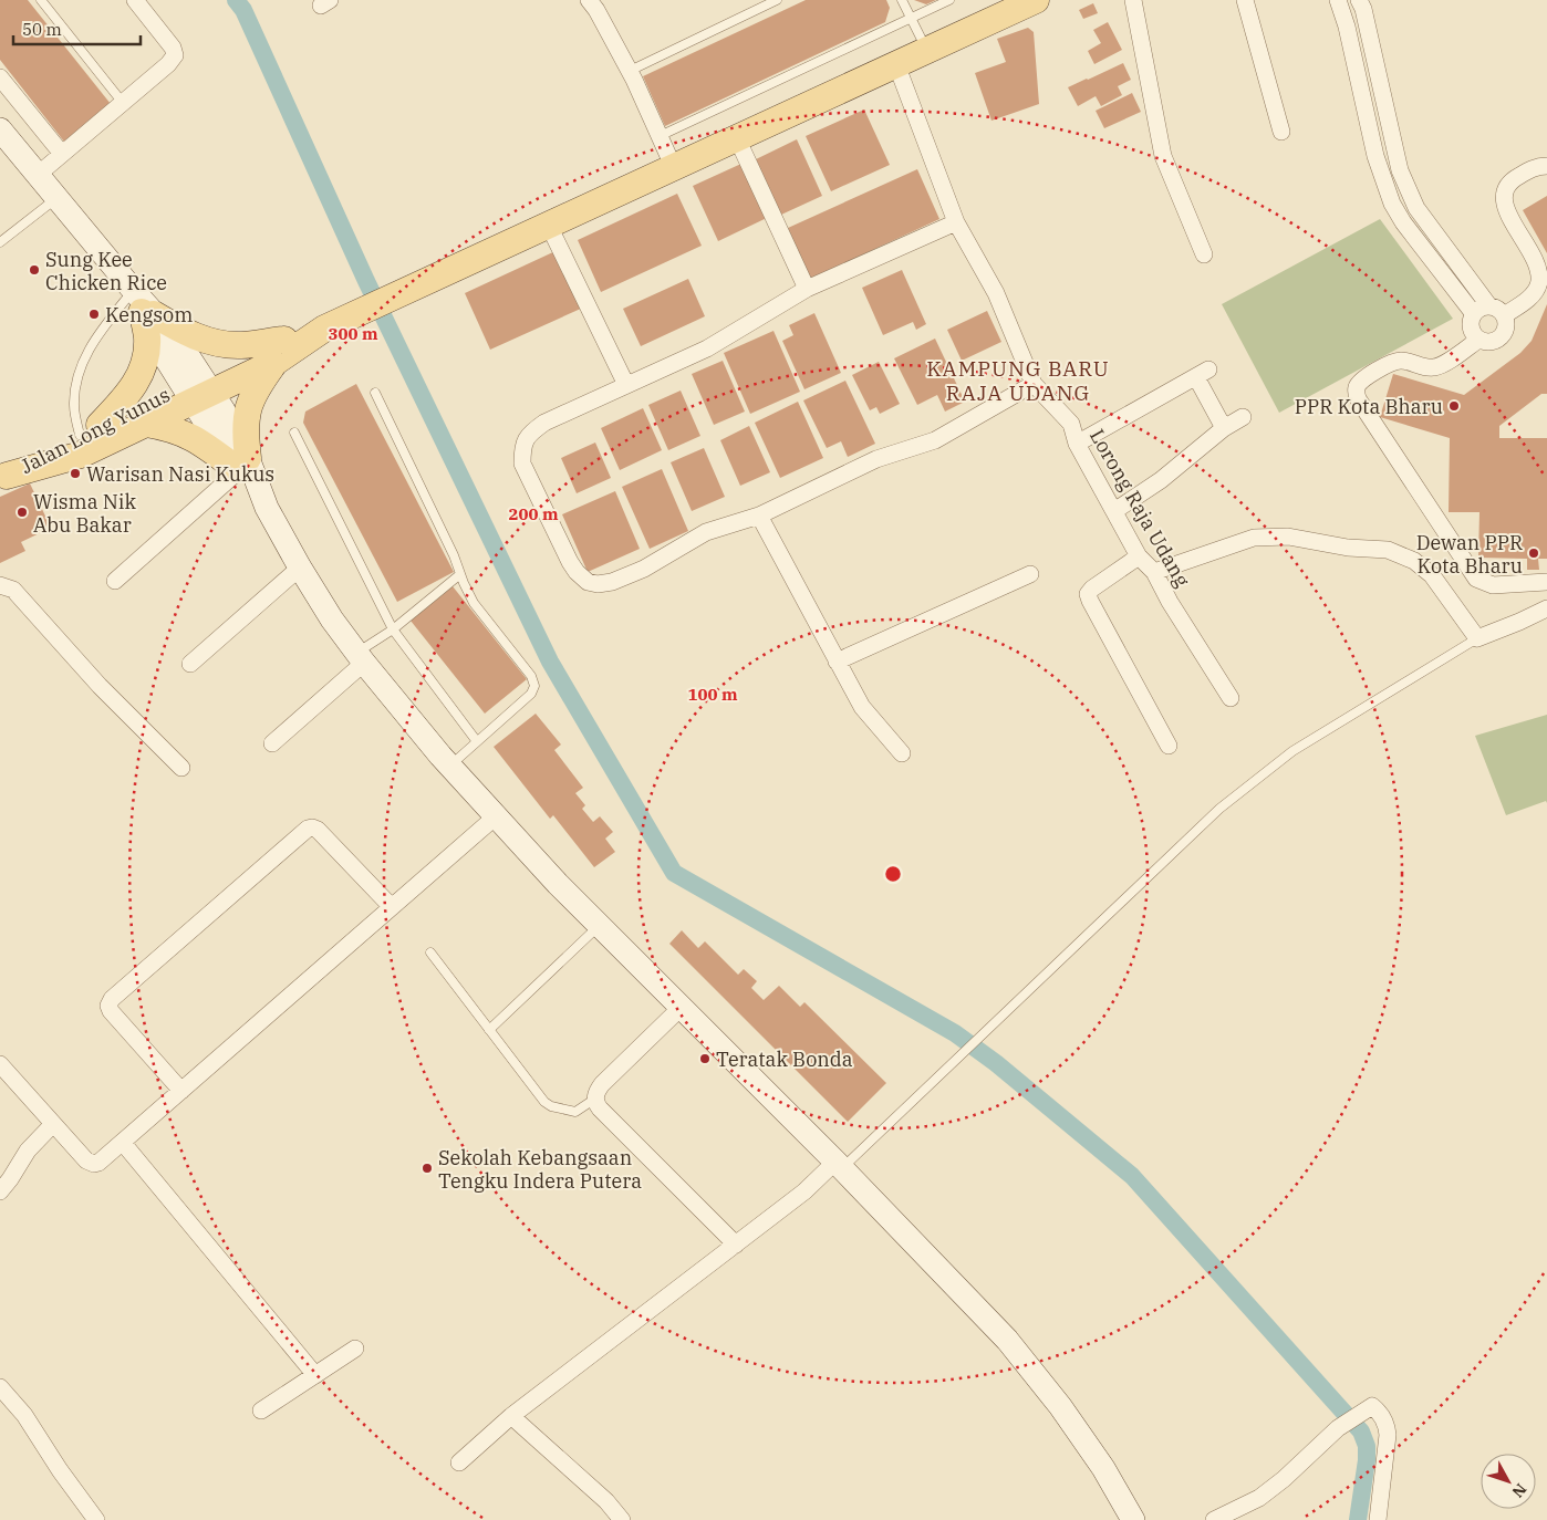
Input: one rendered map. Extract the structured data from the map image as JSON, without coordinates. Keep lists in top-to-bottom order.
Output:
{
  "streets": {
    "main road": ["Jalan Long Yunus"],
    "street": ["Lorong Raja Udang"]
  },
  "districts": ["KAMPUNG BARU RAJA UDANG"],
  "places": [
    "Sung Kee Chicken Rice",
    "Kengsom",
    "PPR Kota Bharu",
    "Warisan Nasi Kukus",
    "Wisma Nik Abu Bakar",
    "Dewan PPR Kota Bharu",
    "Teratak Bonda",
    "Sekolah Kebangsaan Tengku Indera Putera"
  ],
  "scale_bar": "50 m",
  "north": "bottom right",
  "rings": ["300 m", "200 m", "100 m"]
}
